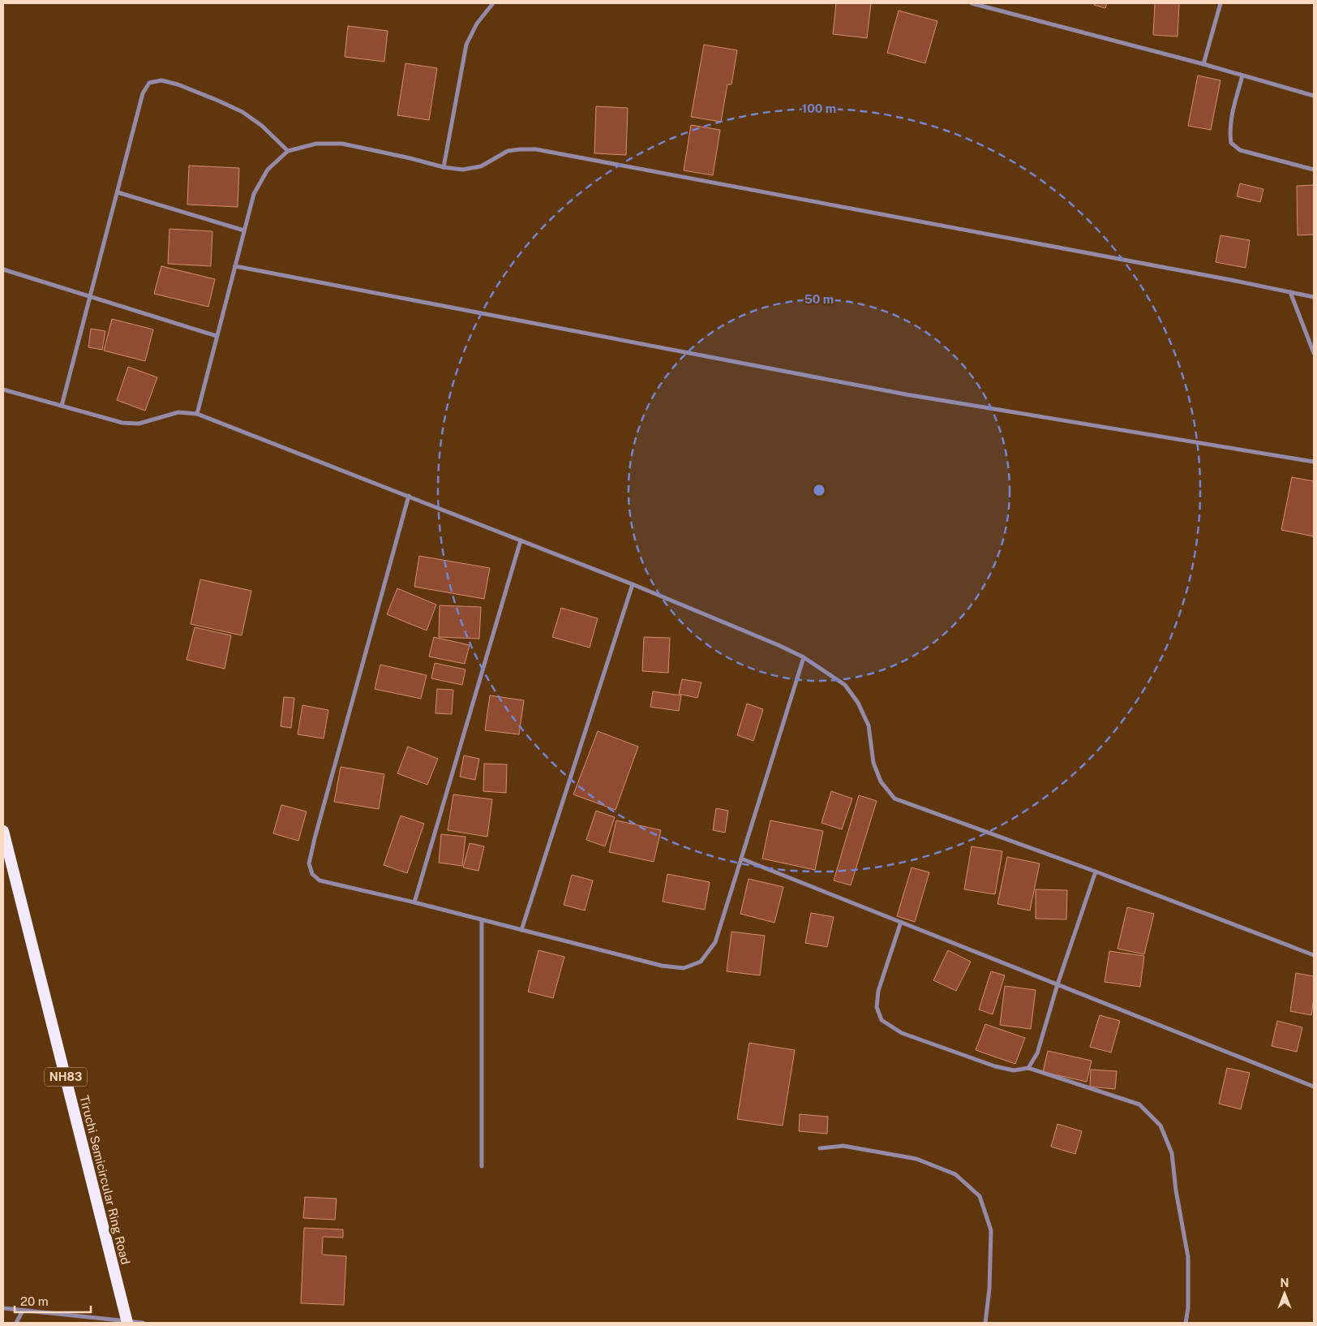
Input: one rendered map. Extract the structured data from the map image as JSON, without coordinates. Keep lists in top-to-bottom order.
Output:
{
  "streets": {
    "highway": ["NH83", "Tiruchi Semicircular Ring Road"]
  },
  "scale_bar": "20 m",
  "north": "top",
  "rings": ["100 m", "50 m"]
}
